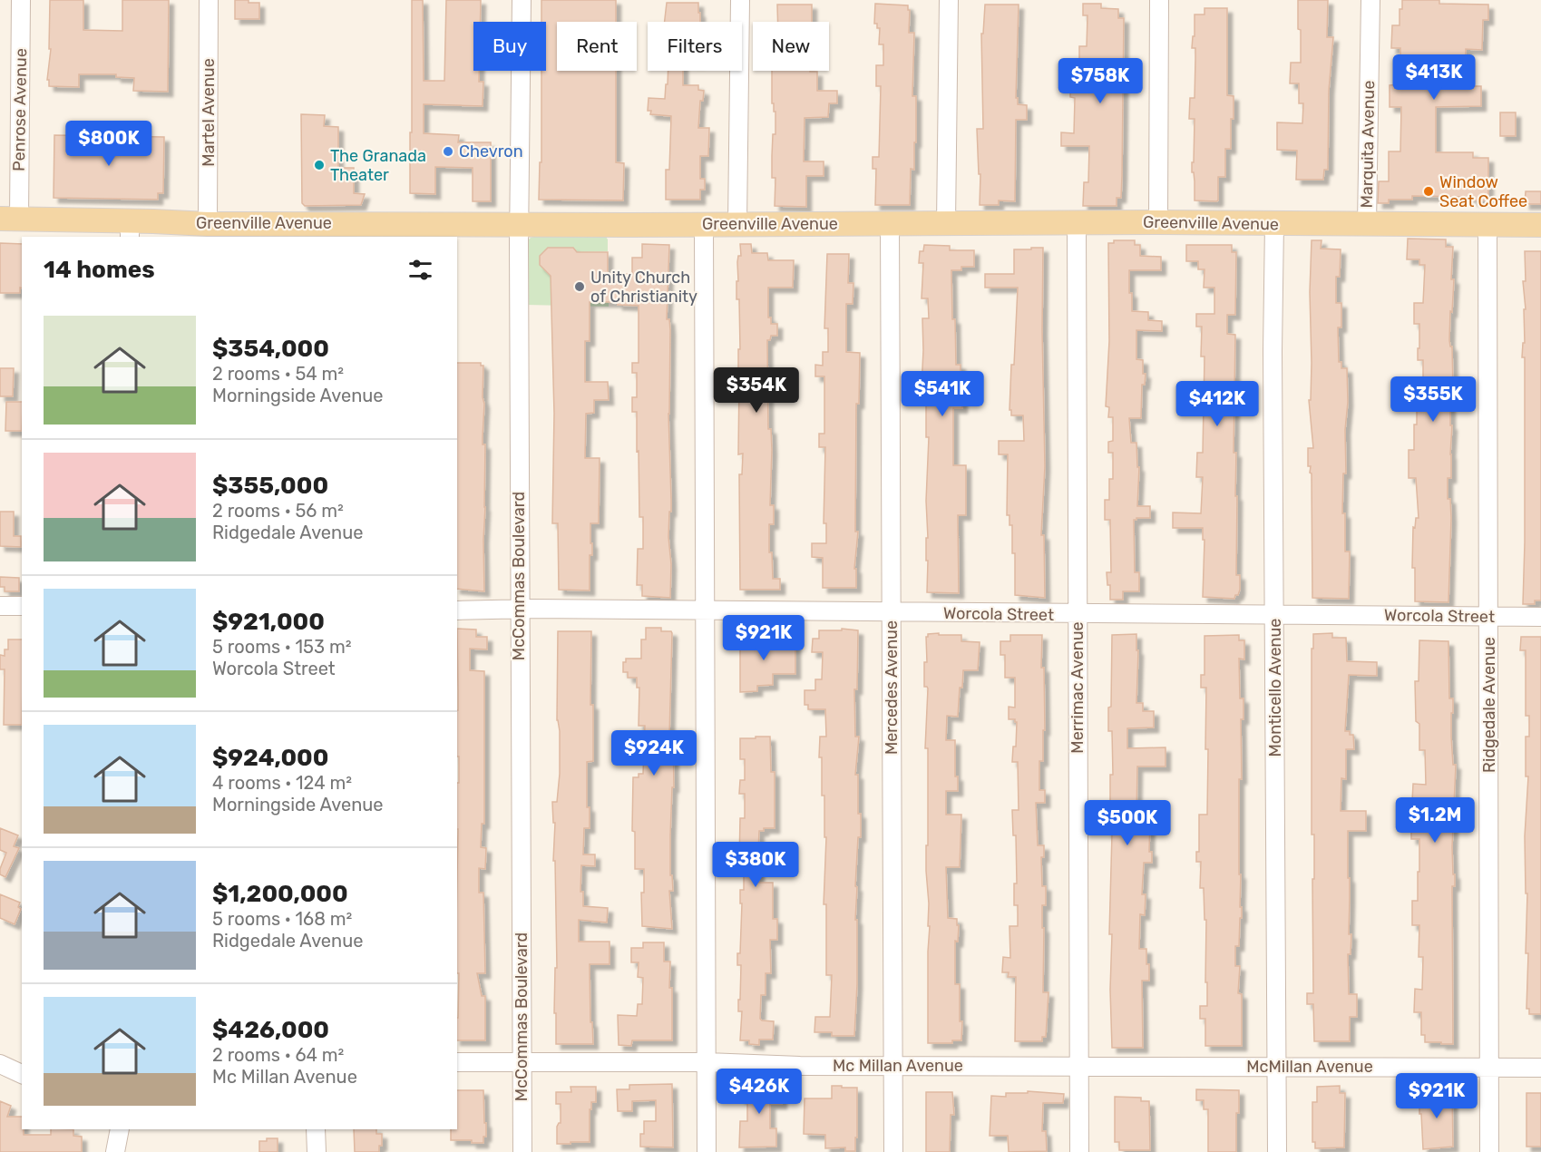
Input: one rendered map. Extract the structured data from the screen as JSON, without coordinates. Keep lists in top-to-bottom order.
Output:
{
  "streets": {
    "main road": ["Greenville Avenue"],
    "street": [
      "Penrose Avenue",
      "Martel Avenue",
      "Marquita Avenue",
      "McCommas Boulevard",
      "Worcola Street",
      "Mercedes Avenue",
      "Merrimac Avenue",
      "Monticello Avenue",
      "Ridgedale Avenue",
      "Mc Millan Avenue",
      "McMillan Avenue"
    ]
  },
  "crossings": [
    ["Penrose Avenue", "Greenville Avenue"],
    ["Martel Avenue", "Greenville Avenue"],
    ["Marquita Avenue", "Greenville Avenue"],
    ["Greenville Avenue", "McCommas Boulevard"],
    ["Greenville Avenue", "Mercedes Avenue"],
    ["Greenville Avenue", "Merrimac Avenue"],
    ["Greenville Avenue", "Monticello Avenue"],
    ["Greenville Avenue", "Ridgedale Avenue"],
    ["McCommas Boulevard", "Worcola Street"],
    ["McCommas Boulevard", "Mc Millan Avenue"],
    ["Worcola Street", "Mercedes Avenue"],
    ["Worcola Street", "Merrimac Avenue"],
    ["Worcola Street", "Monticello Avenue"],
    ["Worcola Street", "Ridgedale Avenue"],
    ["Mercedes Avenue", "Mc Millan Avenue"],
    ["Merrimac Avenue", "Mc Millan Avenue"],
    ["Merrimac Avenue", "McMillan Avenue"],
    ["Monticello Avenue", "McMillan Avenue"],
    ["Ridgedale Avenue", "McMillan Avenue"],
    ["Mc Millan Avenue", "McMillan Avenue"]
  ],
  "places": [
    "Chevron",
    "The Granada Theater",
    "Window Seat Coffee",
    "Unity Church of Christianity"
  ],
  "page": {
    "chip": [
      "Buy",
      "Rent",
      "Filters",
      "New"
    ],
    "price": [
      "$413K",
      "$758K",
      "$800K",
      "$354K",
      "$541K",
      "$355K",
      "$412K",
      "$921K",
      "$924K",
      "$1.2M",
      "$500K",
      "$380K",
      "$426K",
      "$921K"
    ],
    "heading": "14 homes",
    "list": [
      {
        "name": "$354,000",
        "note": "2 rooms · 54 m² · Morningside Avenue"
      },
      {
        "name": "$355,000",
        "note": "2 rooms · 56 m² · Ridgedale Avenue"
      },
      {
        "name": "$921,000",
        "note": "5 rooms · 153 m² · Worcola Street"
      },
      {
        "name": "$924,000",
        "note": "4 rooms · 124 m² · Morningside Avenue"
      },
      {
        "name": "$1,200,000",
        "note": "5 rooms · 168 m² · Ridgedale Avenue"
      },
      {
        "name": "$426,000",
        "note": "2 rooms · 64 m² · Mc Millan Avenue"
      }
    ]
  }
}
